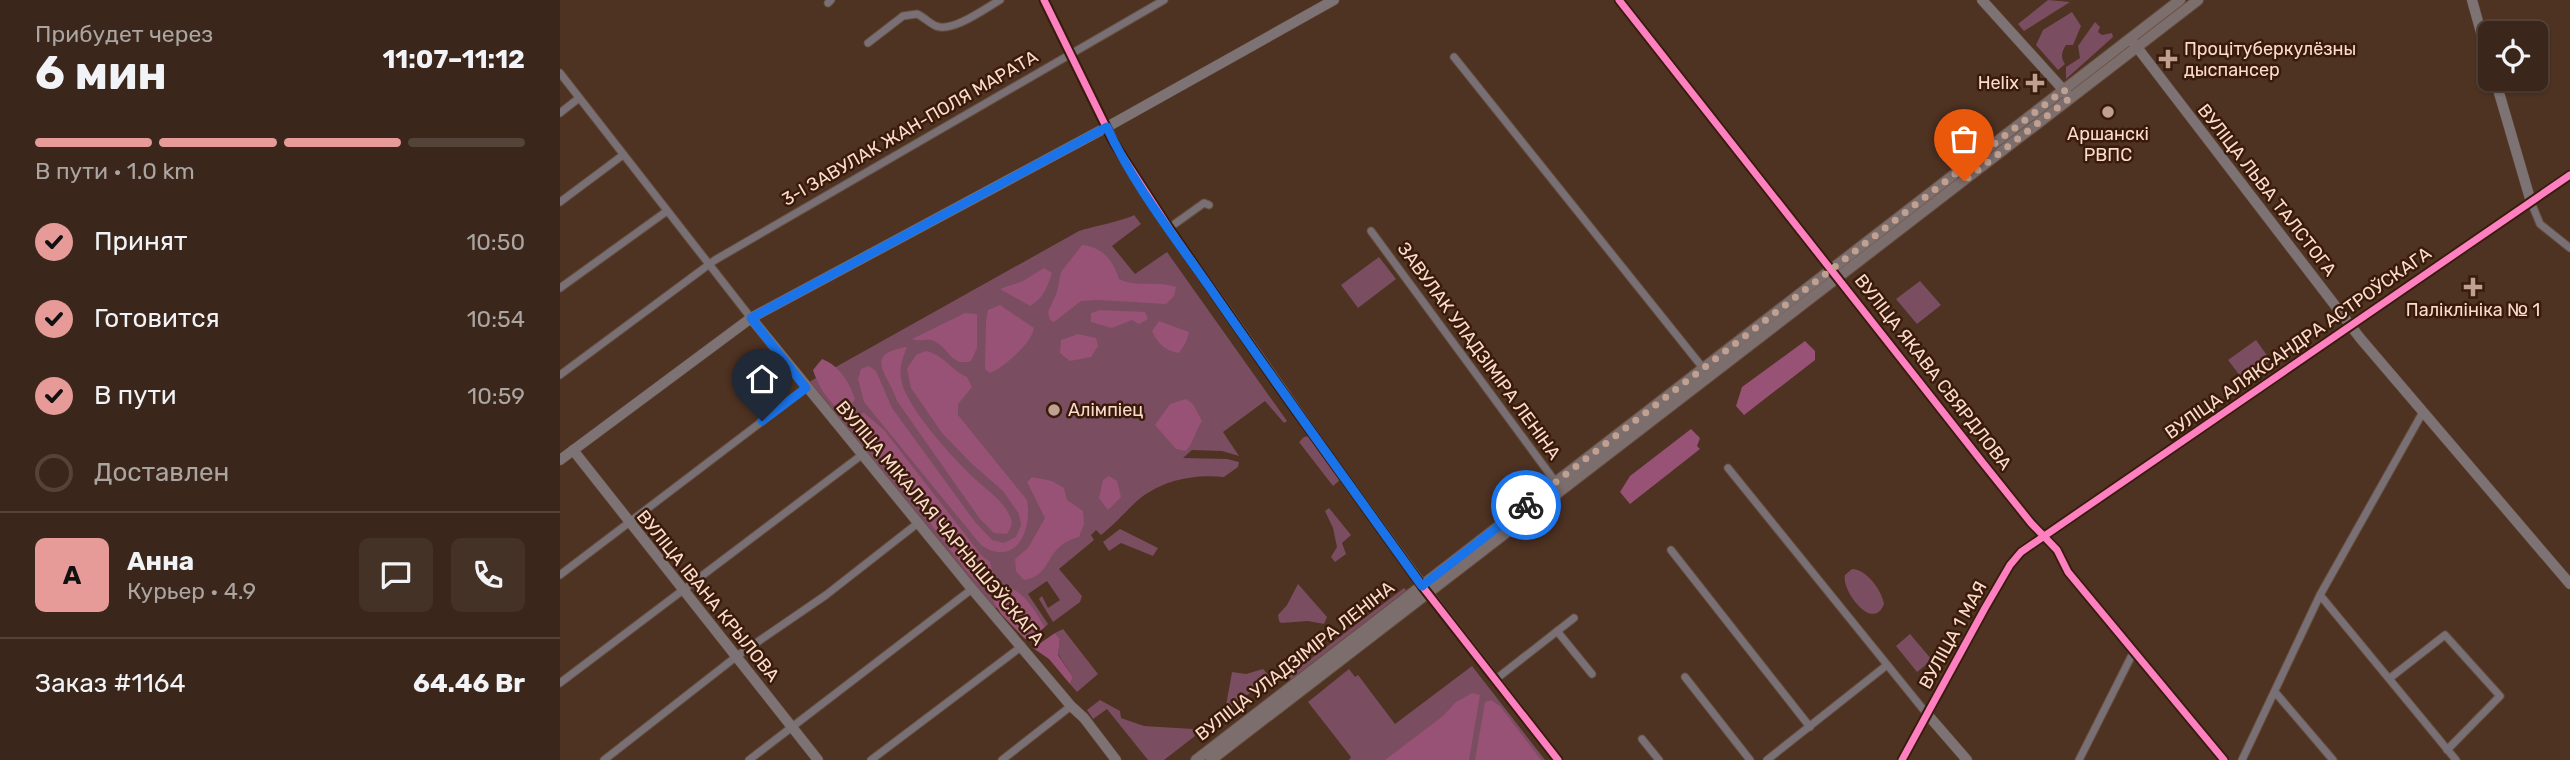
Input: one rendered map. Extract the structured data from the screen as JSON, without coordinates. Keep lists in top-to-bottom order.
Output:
{
  "streets": {
    "main road": ["ВУЛІЦА УЛАДЗІМІРА ЛЕНІНА"],
    "street": [
      "3-І ЗАВУЛАК ЖАН-ПОЛЯ МАРАТА",
      "ВУЛІЦА ЛЬВА ТАЛСТОГА",
      "ВУЛІЦА АЛЯКСАНДРА АСТРОЎСКАГА",
      "ЗАВУЛАК УЛАДЗІМІРА ЛЕНІНА",
      "ВУЛІЦА ЯКАВА СВЯРДЛОВА",
      "ВУЛІЦА МІКАЛАЯ ЧАРНЫШЭЎСКАГА",
      "ВУЛІЦА ІВАНА КРЫЛОВА",
      "ВУЛІЦА 1 МАЯ"
    ]
  },
  "crossings": [
    ["3-І ЗАВУЛАК ЖАН-ПОЛЯ МАРАТА", "ВУЛІЦА МІКАЛАЯ ЧАРНЫШЭЎСКАГА"],
    ["ВУЛІЦА ЛЬВА ТАЛСТОГА", "ВУЛІЦА АЛЯКСАНДРА АСТРОЎСКАГА"],
    ["ВУЛІЦА ЛЬВА ТАЛСТОГА", "ВУЛІЦА УЛАДЗІМІРА ЛЕНІНА"],
    ["ВУЛІЦА АЛЯКСАНДРА АСТРОЎСКАГА", "ВУЛІЦА ЯКАВА СВЯРДЛОВА"],
    ["ВУЛІЦА АЛЯКСАНДРА АСТРОЎСКАГА", "ВУЛІЦА 1 МАЯ"],
    ["ЗАВУЛАК УЛАДЗІМІРА ЛЕНІНА", "ВУЛІЦА УЛАДЗІМІРА ЛЕНІНА"],
    ["ВУЛІЦА ЯКАВА СВЯРДЛОВА", "ВУЛІЦА 1 МАЯ"],
    ["ВУЛІЦА ЯКАВА СВЯРДЛОВА", "ВУЛІЦА УЛАДЗІМІРА ЛЕНІНА"]
  ],
  "places": {
    "health": ["Процітуберкулёзны дыспансер", "Helix", "Паліклініка № 1"],
    "other": ["Аршанскі РВПС", "Алімпіец"]
  },
  "page": {
    "heading": ["6 мин", "Прибудет через", "11:07–11:12"],
    "panel": [
      "Анна",
      "Курьер · 4.9",
      "Заказ #1164",
      "64.46 Br"
    ],
    "bar": "В пути · 1.0 km",
    "list": [
      ["Принят", "10:50"],
      ["Готовится", "10:54"],
      ["В пути", "10:59"],
      "Доставлен"
    ],
    "round": "А"
  }
}
